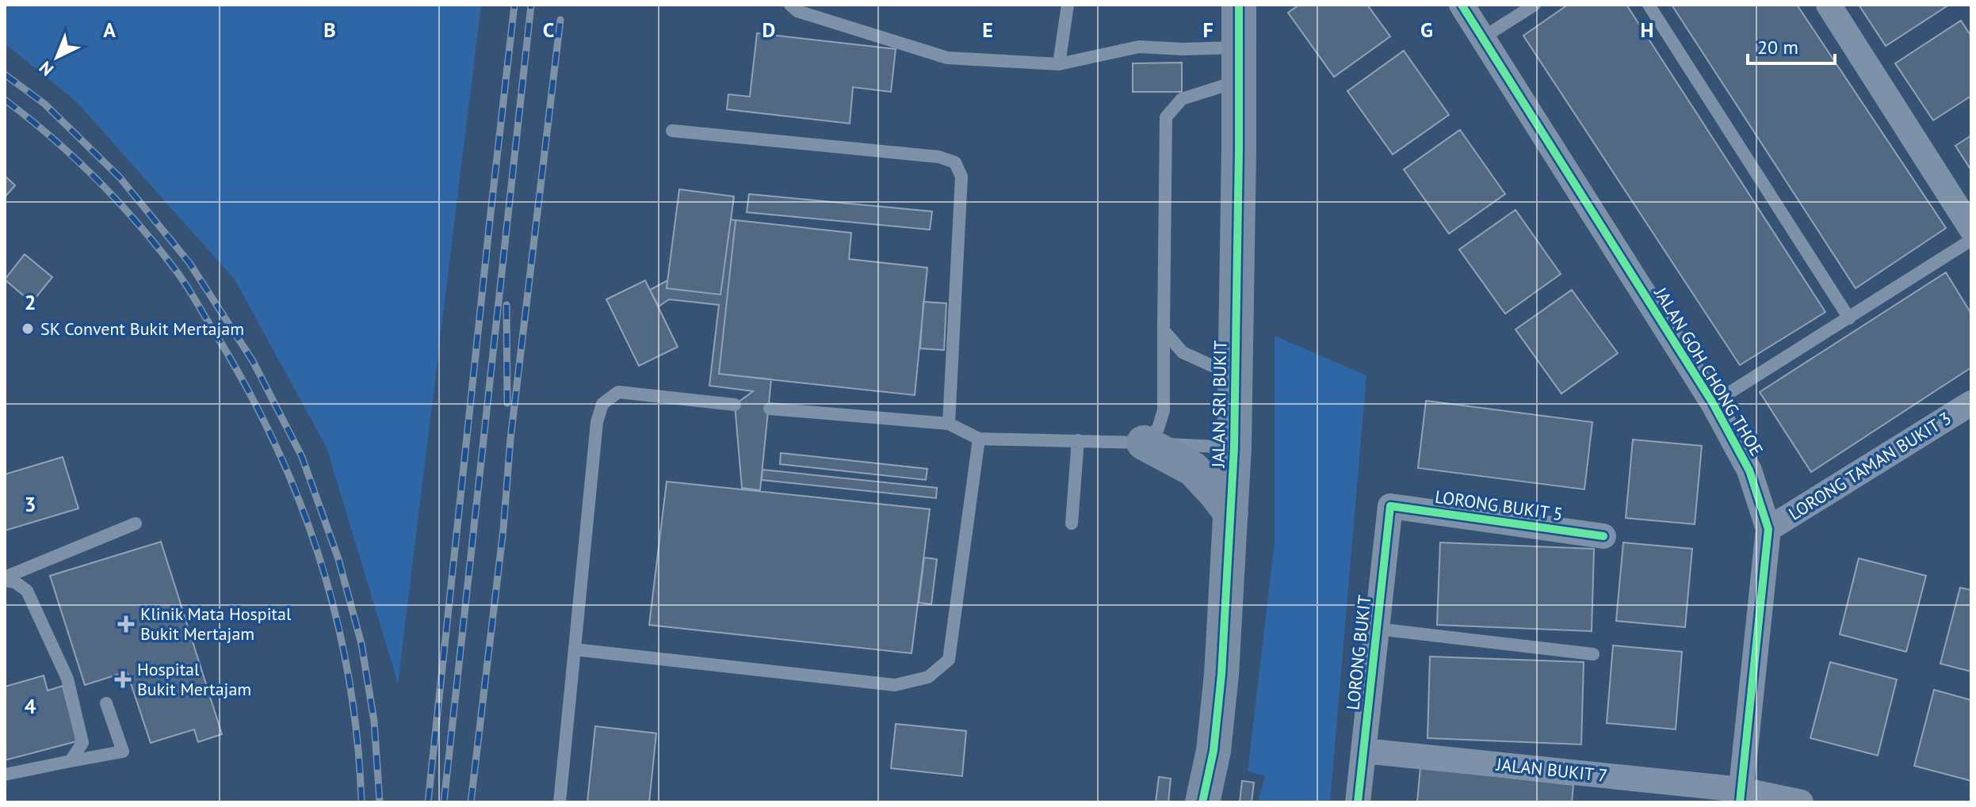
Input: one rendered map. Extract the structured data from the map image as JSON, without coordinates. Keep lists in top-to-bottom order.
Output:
{
  "streets": {
    "street": [
      "JALAN GOH CHONG THOE",
      "JALAN SRI BUKIT",
      "LORONG TAMAN BUKIT 3",
      "LORONG BUKIT 5",
      "LORONG BUKIT",
      "JALAN BUKIT 7"
    ]
  },
  "crossings": [
    ["JALAN GOH CHONG THOE", "LORONG TAMAN BUKIT 3"],
    ["JALAN GOH CHONG THOE", "JALAN BUKIT 7"],
    ["LORONG BUKIT 5", "LORONG BUKIT"],
    ["LORONG BUKIT", "JALAN BUKIT 7"]
  ],
  "places": {
    "other": ["SK Convent Bukit Mertajam"],
    "health": ["Klinik Mata Hospital Bukit Mertajam", "Hospital Bukit Mertajam"]
  },
  "scale_bar": "20 m",
  "north": "bottom left",
  "grid": {
    "columns": [
      "A",
      "B",
      "C",
      "D",
      "E",
      "F",
      "G",
      "H"
    ],
    "rows": ["2", "3", "4"]
  }
}
